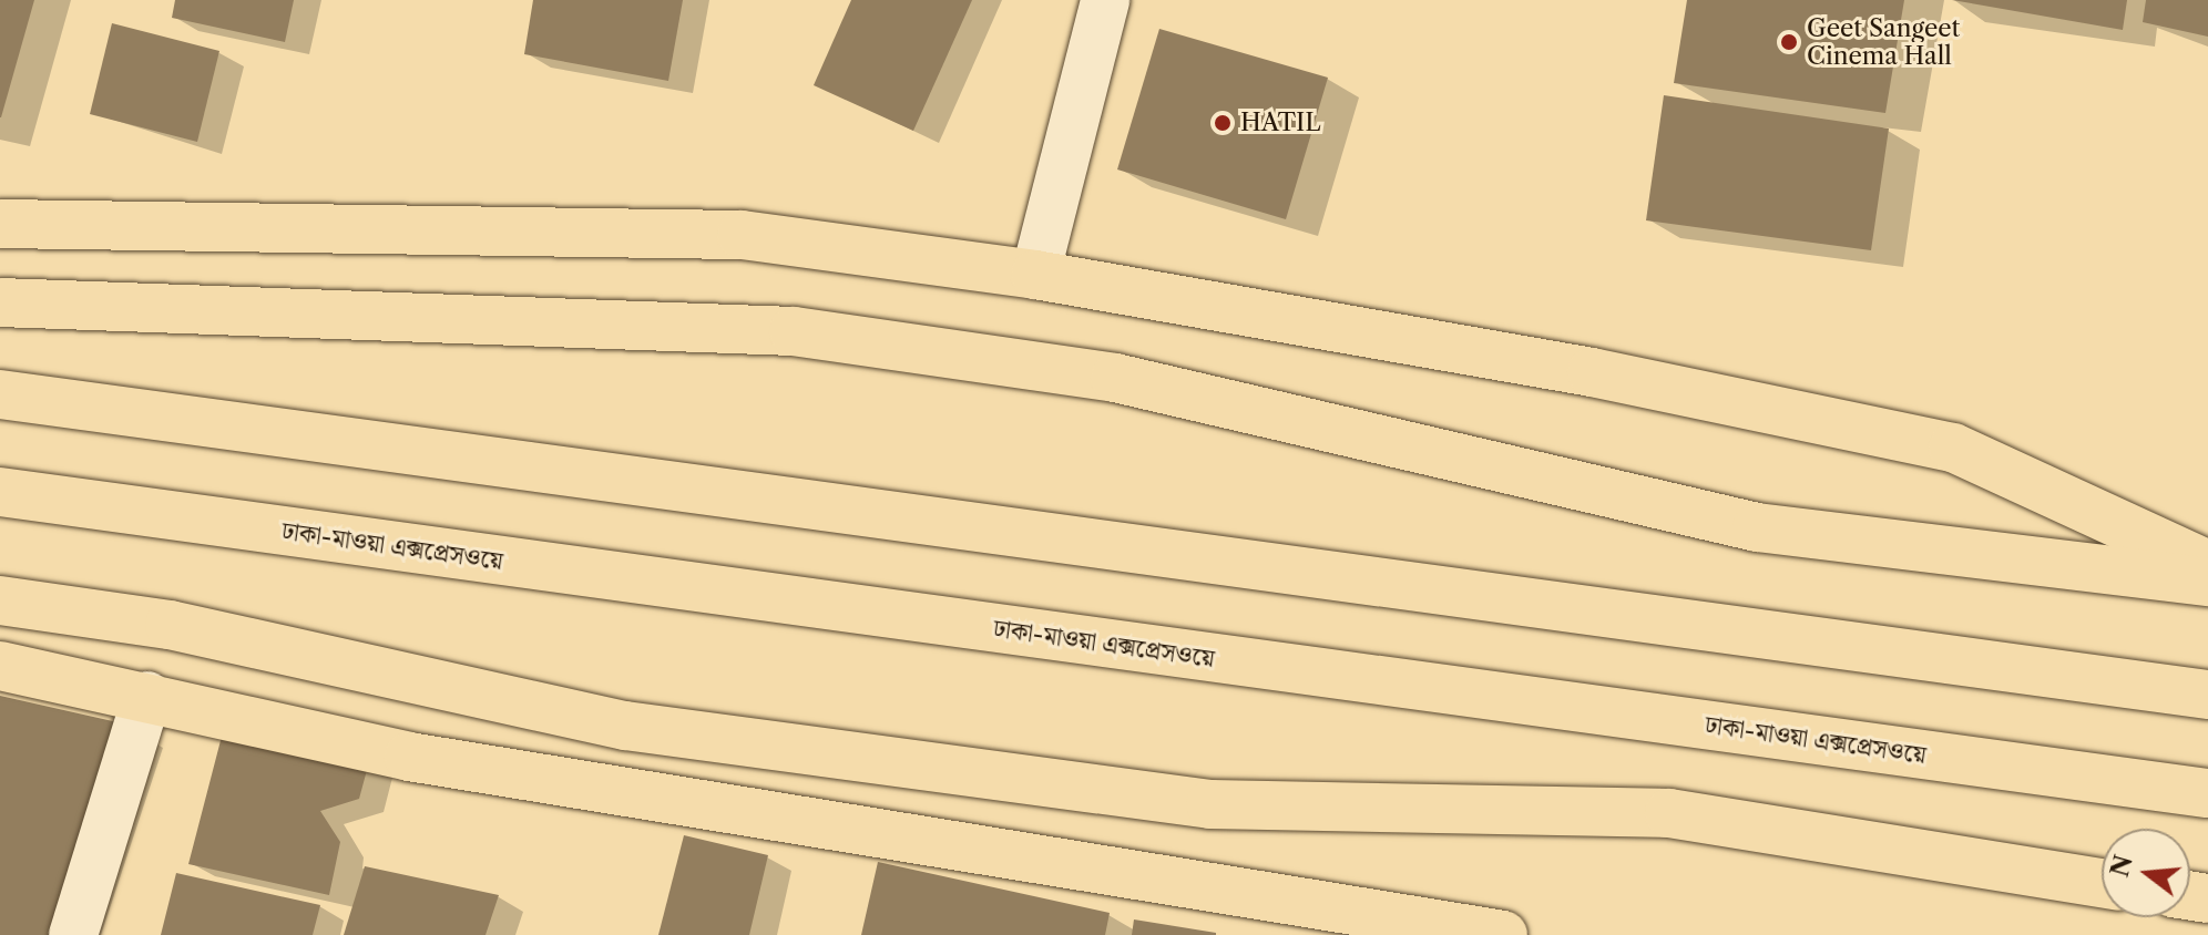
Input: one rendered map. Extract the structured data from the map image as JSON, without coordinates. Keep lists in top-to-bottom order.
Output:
{
  "streets": {
    "highway": ["ঢাকা-মাওয়া এক্সপ্রেসওয়ে"]
  },
  "places": ["Geet Sangeet Cinema Hall", "HATIL"],
  "north": "left"
}
